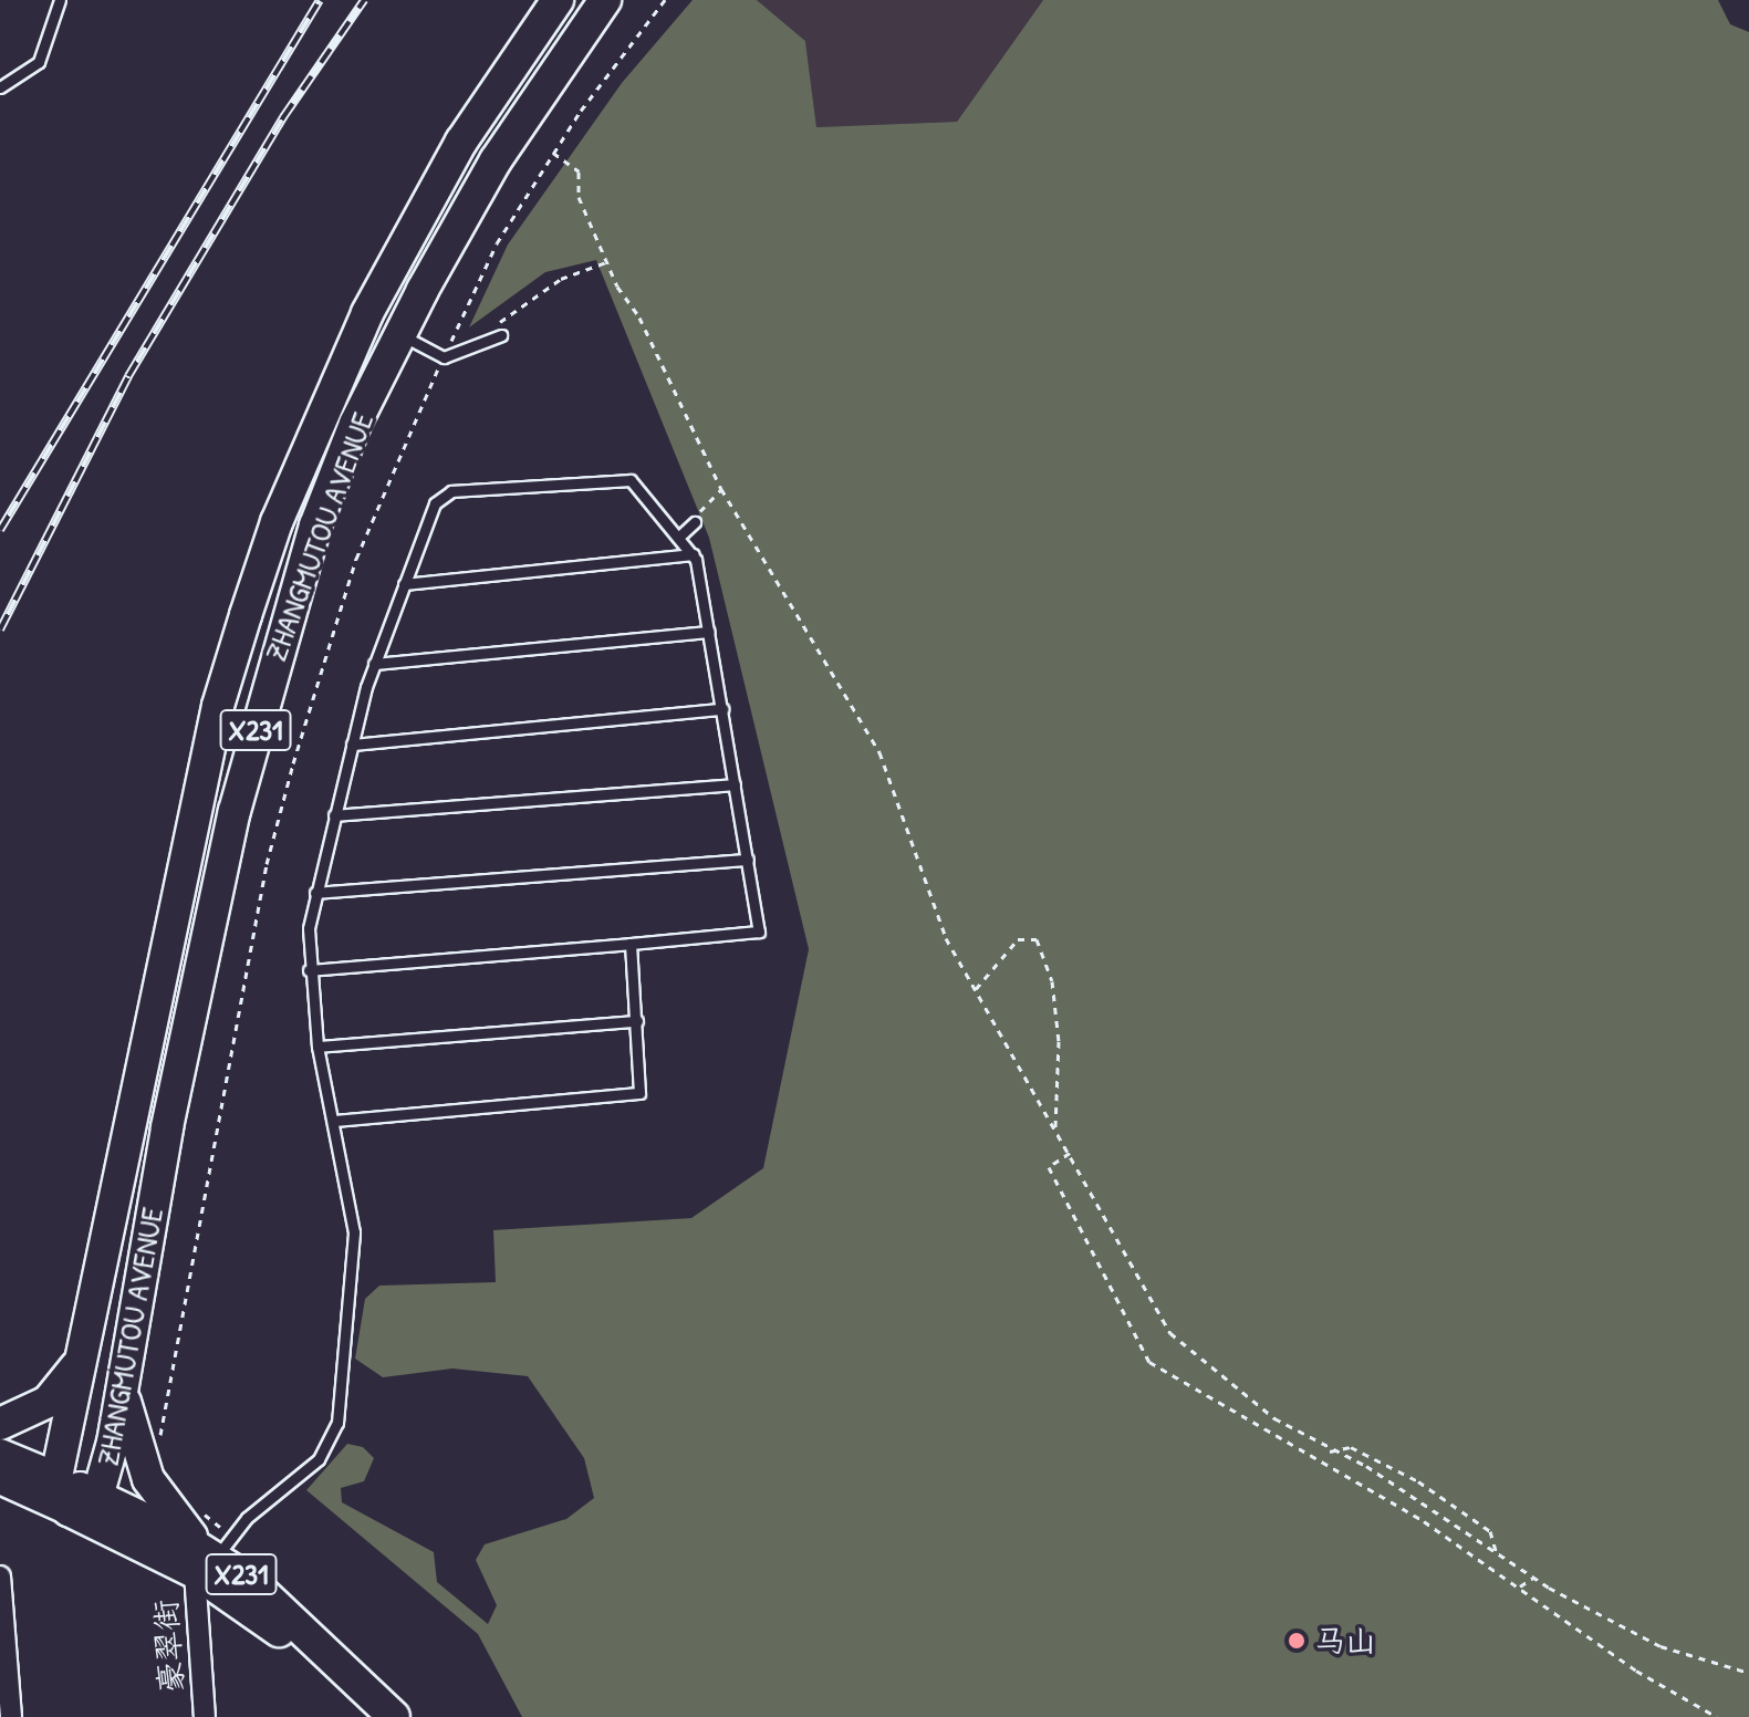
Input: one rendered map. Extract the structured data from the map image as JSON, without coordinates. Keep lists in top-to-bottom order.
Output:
{
  "streets": {
    "main road": ["ZHANGMUTOU AVENUE", "X231"],
    "street": ["豪翠街"]
  },
  "crossings": [
    ["ZHANGMUTOU AVENUE", "X231"],
    ["X231", "豪翠街"]
  ],
  "places": ["马山"]
}
